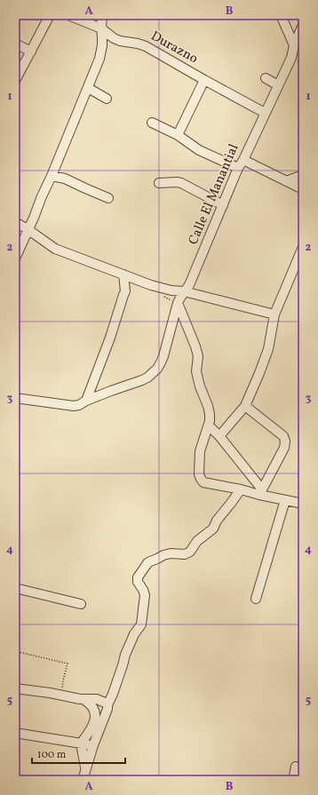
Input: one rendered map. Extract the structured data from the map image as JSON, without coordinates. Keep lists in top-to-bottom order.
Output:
{
  "streets": {
    "street": ["Durazno", "Calle El Manantial"]
  },
  "crossings": [
    ["Durazno", "Calle El Manantial"]
  ],
  "scale_bar": "100 m",
  "grid": {
    "columns": ["A", "B"],
    "rows": [
      "1",
      "2",
      "3",
      "4",
      "5"
    ]
  }
}
